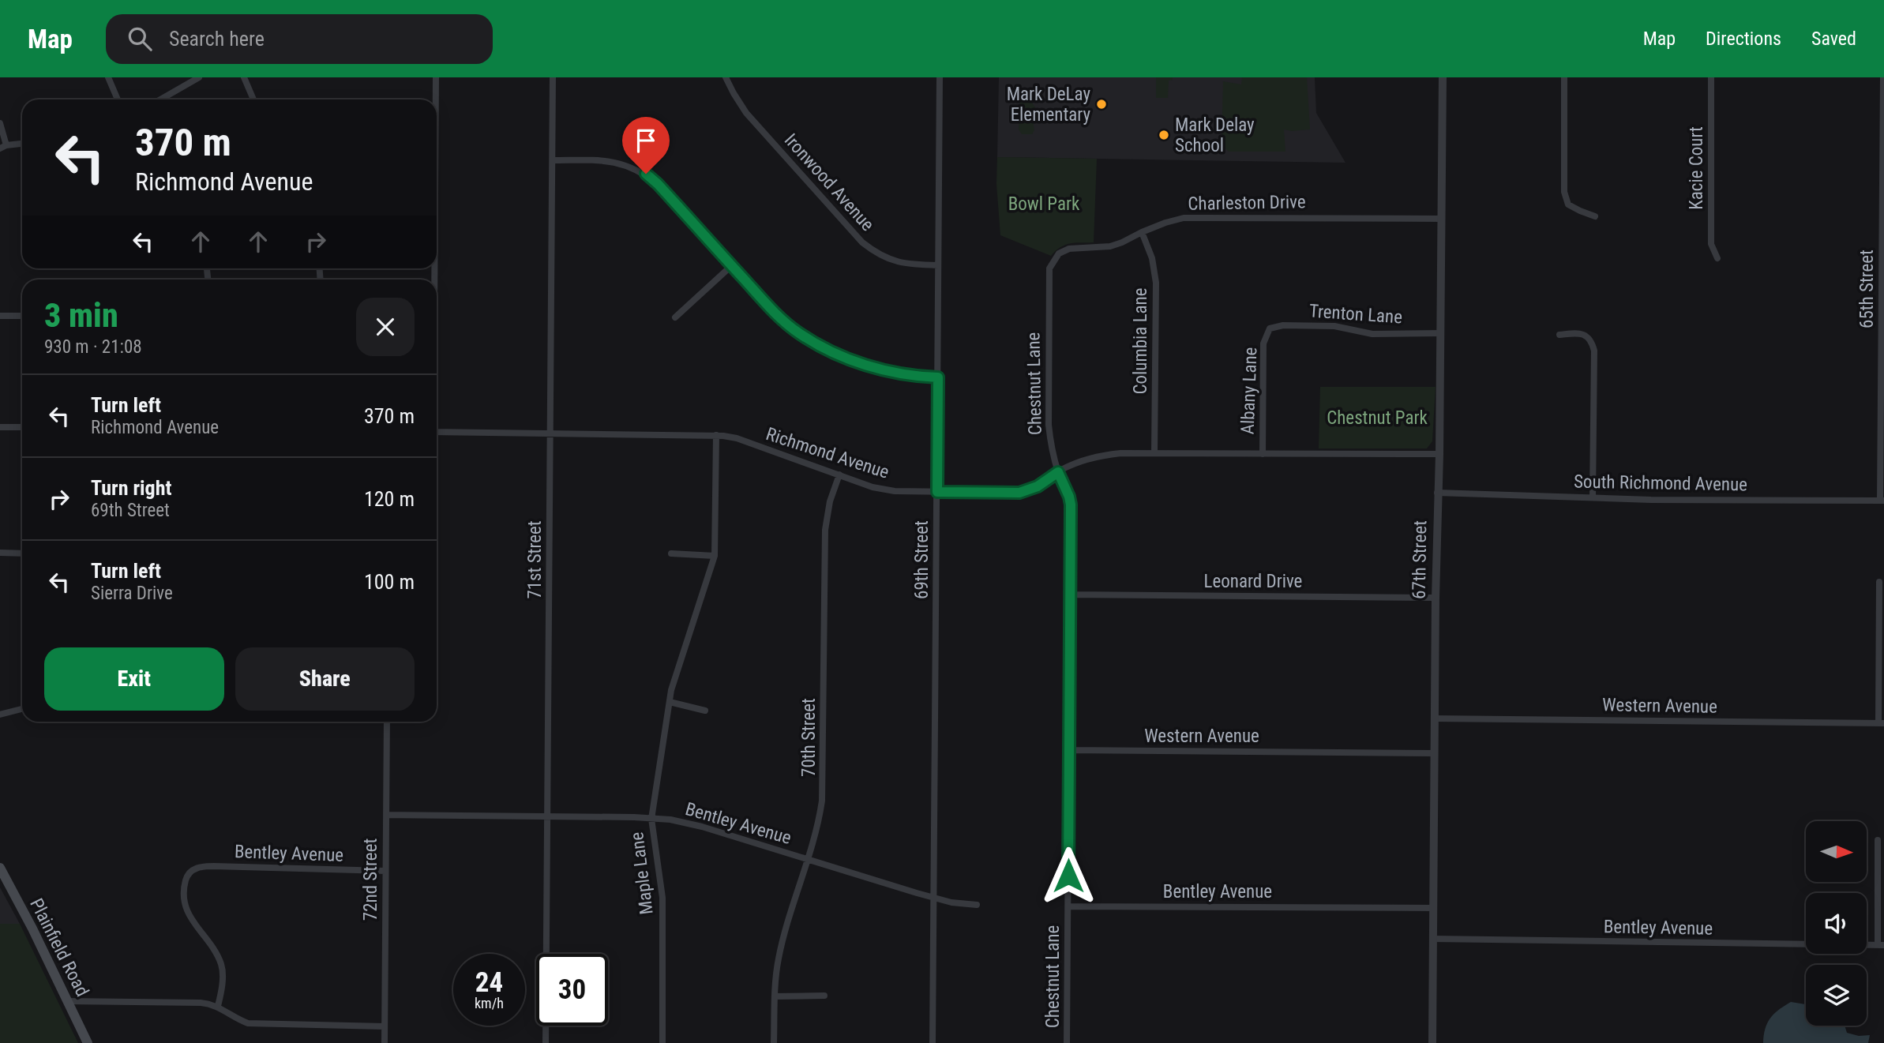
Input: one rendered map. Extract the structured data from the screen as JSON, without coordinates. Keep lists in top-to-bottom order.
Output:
{
  "streets": {
    "main road": ["Plainfield Road"],
    "street": [
      "Kacie Court",
      "Ironwood Avenue",
      "Charleston Drive",
      "65th Street",
      "Trenton Lane",
      "Columbia Lane",
      "Chestnut Lane",
      "Albany Lane",
      "Richmond Avenue",
      "South Richmond Avenue",
      "71st Street",
      "69th Street",
      "67th Street",
      "Leonard Drive",
      "Western Avenue",
      "70th Street",
      "Bentley Avenue",
      "Maple Lane",
      "72nd Street"
    ]
  },
  "crossings": [
    ["Ironwood Avenue", "69th Street"],
    ["Charleston Drive", "Columbia Lane"],
    ["Charleston Drive", "Chestnut Lane"],
    ["Charleston Drive", "67th Street"],
    ["65th Street", "South Richmond Avenue"],
    ["Trenton Lane", "Albany Lane"],
    ["Trenton Lane", "67th Street"],
    ["Columbia Lane", "Richmond Avenue"],
    ["Chestnut Lane", "Richmond Avenue"],
    ["Chestnut Lane", "Leonard Drive"],
    ["Chestnut Lane", "Western Avenue"],
    ["Chestnut Lane", "Bentley Avenue"],
    ["Albany Lane", "Richmond Avenue"],
    ["Richmond Avenue", "71st Street"],
    ["Richmond Avenue", "69th Street"],
    ["Richmond Avenue", "67th Street"],
    ["Richmond Avenue", "70th Street"],
    ["Richmond Avenue", "Maple Lane"],
    ["South Richmond Avenue", "67th Street"],
    ["71st Street", "Bentley Avenue"],
    ["69th Street", "Bentley Avenue"],
    ["67th Street", "Leonard Drive"],
    ["67th Street", "Western Avenue"],
    ["67th Street", "Bentley Avenue"],
    ["70th Street", "Bentley Avenue"],
    ["Bentley Avenue", "Maple Lane"],
    ["Bentley Avenue", "72nd Street"]
  ],
  "parks": ["Bowl Park", "Chestnut Park"],
  "places": ["Mark DeLay Elementary", "Mark Delay School"],
  "north": "right",
  "page": {
    "header": "Map",
    "search": "Search here",
    "nav": ["Map", "Directions", "Saved"],
    "turn": ["370 m", "Richmond Avenue"],
    "heading": ["3 min", "930 m · 21:08"],
    "list": [
      {
        "name": "Turn left",
        "note": "Richmond Avenue",
        "value": "370 m"
      },
      {
        "name": "Turn right",
        "note": "69th Street",
        "value": "120 m"
      },
      {
        "name": "Turn left",
        "note": "Sierra Drive",
        "value": "100 m"
      }
    ],
    "buttons": ["Exit", "Share"],
    "speed": "24 km/h",
    "limit": "30"
  }
}
